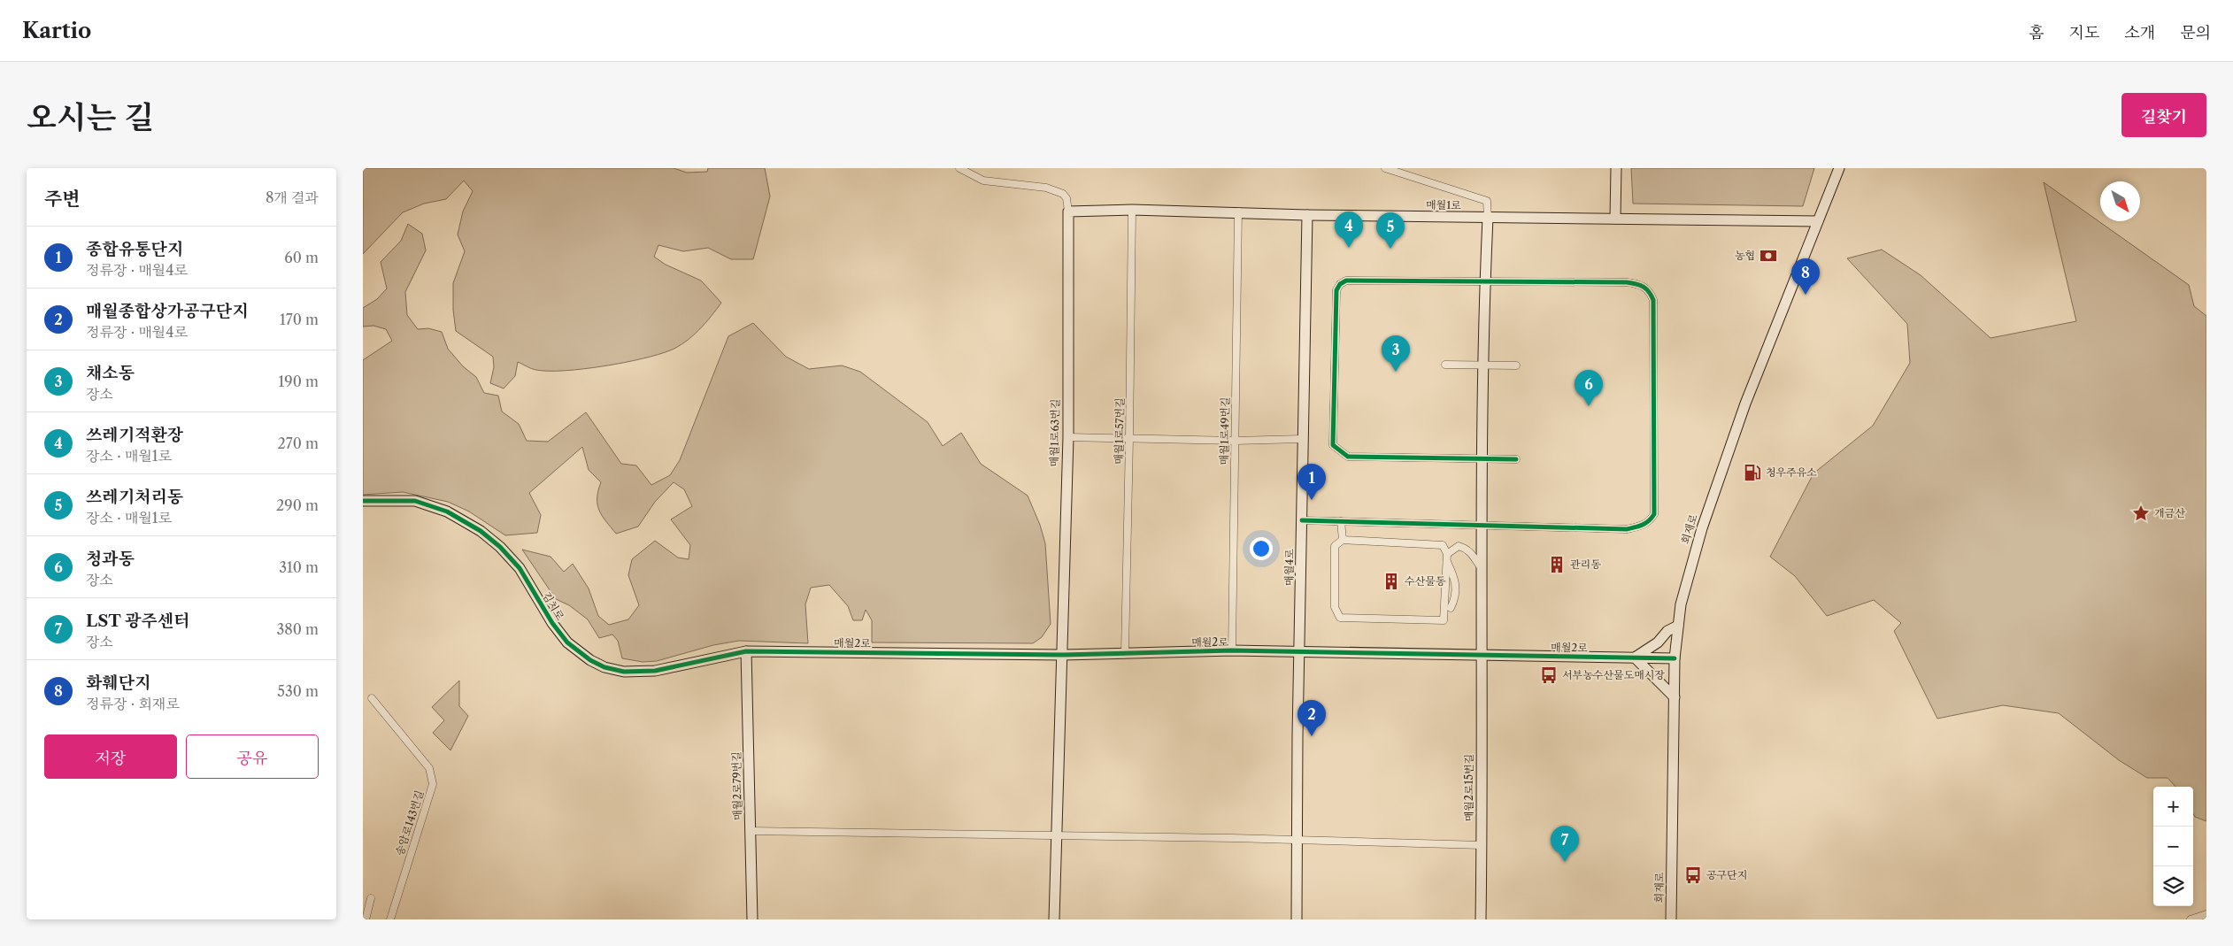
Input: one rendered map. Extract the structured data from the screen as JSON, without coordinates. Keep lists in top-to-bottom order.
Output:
{
  "streets": {
    "street": [
      "매월1로",
      "매월1로57번길",
      "매월1로49번길",
      "매월1로63번길",
      "회재로",
      "매월4로",
      "김치로",
      "매월2로",
      "매월2로79번길",
      "매월2로15번길",
      "송암로143번길"
    ]
  },
  "crossings": [
    ["매월1로", "매월1로57번길"],
    ["매월1로", "매월1로49번길"],
    ["매월1로", "매월1로63번길"],
    ["매월1로", "회재로"],
    ["매월1로", "매월4로"],
    ["매월1로", "매월2로15번길"],
    ["매월1로57번길", "매월2로"],
    ["매월1로49번길", "매월2로"],
    ["매월1로63번길", "매월2로"],
    ["회재로", "매월2로"],
    ["매월4로", "매월2로"],
    ["김치로", "매월2로"],
    ["김치로", "매월2로79번길"],
    ["매월2로", "매월2로79번길"],
    ["매월2로", "매월2로15번길"]
  ],
  "places": {
    "bank": ["농협"],
    "fuel station": ["청우주유소"],
    "place": ["개금산"],
    "building": ["관리동", "수산물동"],
    "bus stop": ["서부농수산물도매시장", "공구단지"]
  },
  "north": "bottom right",
  "page": {
    "header": "Kartio",
    "nav": [
      "홈",
      "지도",
      "소개",
      "문의"
    ],
    "title": "오시는 길",
    "buttons": [
      "길찾기",
      ["저장", "공유"]
    ],
    "heading": ["주변", "8개 결과"],
    "pins": [
      "4",
      "5",
      "8",
      "3",
      "6",
      "1",
      "2",
      "7"
    ],
    "list": [
      {
        "mark": "1",
        "name": "종합유통단지",
        "note": "정류장 · 매월4로",
        "value": "60 m"
      },
      {
        "mark": "2",
        "name": "매월종합상가공구단지",
        "note": "정류장 · 매월4로",
        "value": "170 m"
      },
      {
        "mark": "3",
        "name": "채소동",
        "note": "장소",
        "value": "190 m"
      },
      {
        "mark": "4",
        "name": "쓰레기적환장",
        "note": "장소 · 매월1로",
        "value": "270 m"
      },
      {
        "mark": "5",
        "name": "쓰레기처리동",
        "note": "장소 · 매월1로",
        "value": "290 m"
      },
      {
        "mark": "6",
        "name": "청과동",
        "note": "장소",
        "value": "310 m"
      },
      {
        "mark": "7",
        "name": "LST 광주센터",
        "note": "장소",
        "value": "380 m"
      },
      {
        "mark": "8",
        "name": "화훼단지",
        "note": "정류장 · 회재로",
        "value": "530 m"
      }
    ],
    "map_buttons": ["+", "−"]
  }
}
